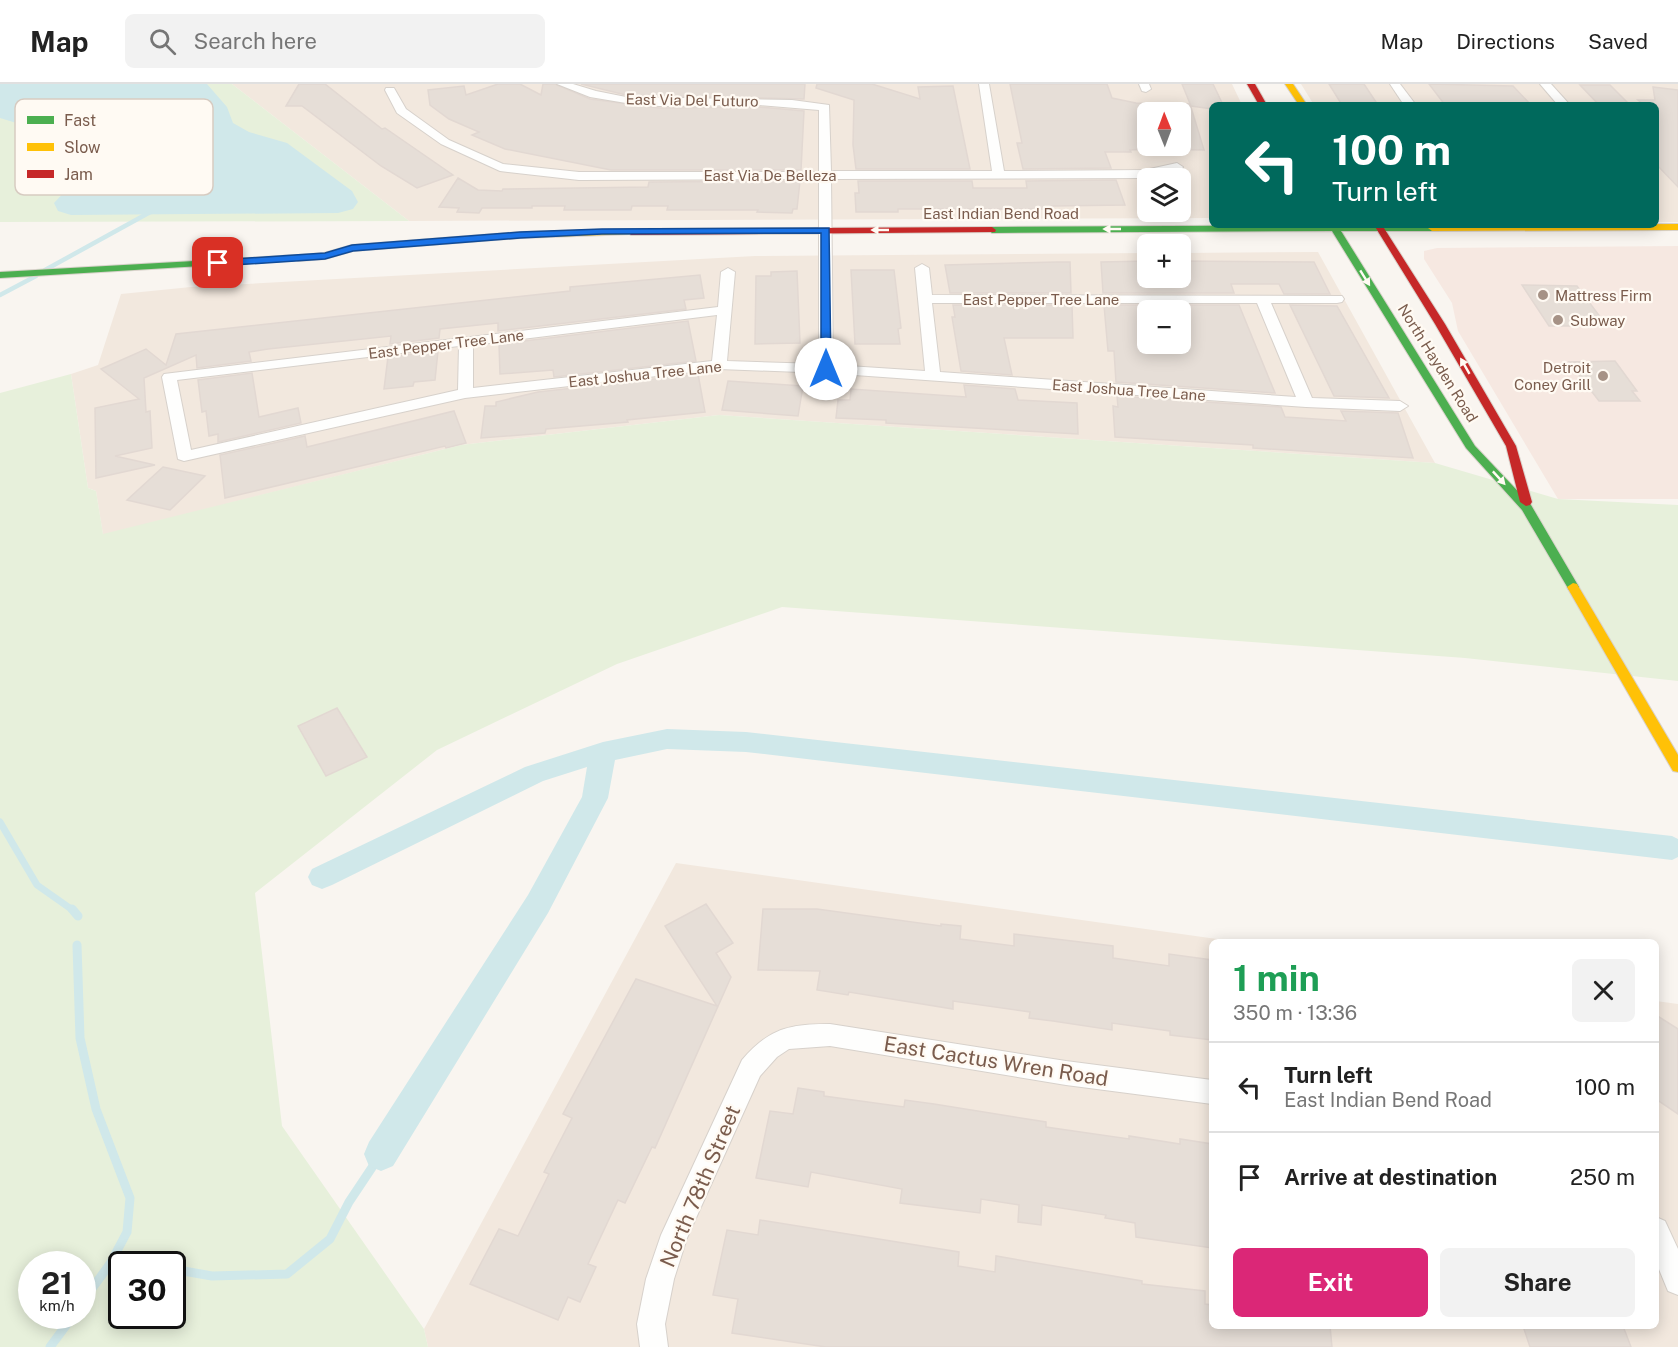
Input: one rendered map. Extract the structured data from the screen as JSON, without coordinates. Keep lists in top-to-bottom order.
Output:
{
  "streets": {
    "main road": ["East Indian Bend Road", "North Hayden Road"],
    "street": [
      "East Via Del Futuro",
      "East Via De Belleza",
      "East Pepper Tree Lane",
      "East Joshua Tree Lane",
      "East Cactus Wren Road",
      "North 78th Street"
    ]
  },
  "crossings": [
    ["East Via Del Futuro", "East Via De Belleza"],
    ["East Pepper Tree Lane", "East Joshua Tree Lane"],
    ["East Cactus Wren Road", "North 78th Street"]
  ],
  "places": ["Mattress Firm", "Subway", "Detroit Coney Grill"],
  "legend": ["Fast", "Slow", "Jam"],
  "north": "top",
  "page": {
    "header": "Map",
    "search": "Search here",
    "nav": ["Map", "Directions", "Saved"],
    "map_buttons": ["+", "−"],
    "turn": ["100 m", "Turn left"],
    "heading": ["1 min", "350 m · 13:36"],
    "list": [
      {
        "name": "Turn left",
        "note": "East Indian Bend Road",
        "value": "100 m"
      },
      {
        "name": "Arrive at destination",
        "value": "250 m"
      }
    ],
    "buttons": ["Exit", "Share"],
    "speed": "21 km/h",
    "limit": "30"
  }
}
